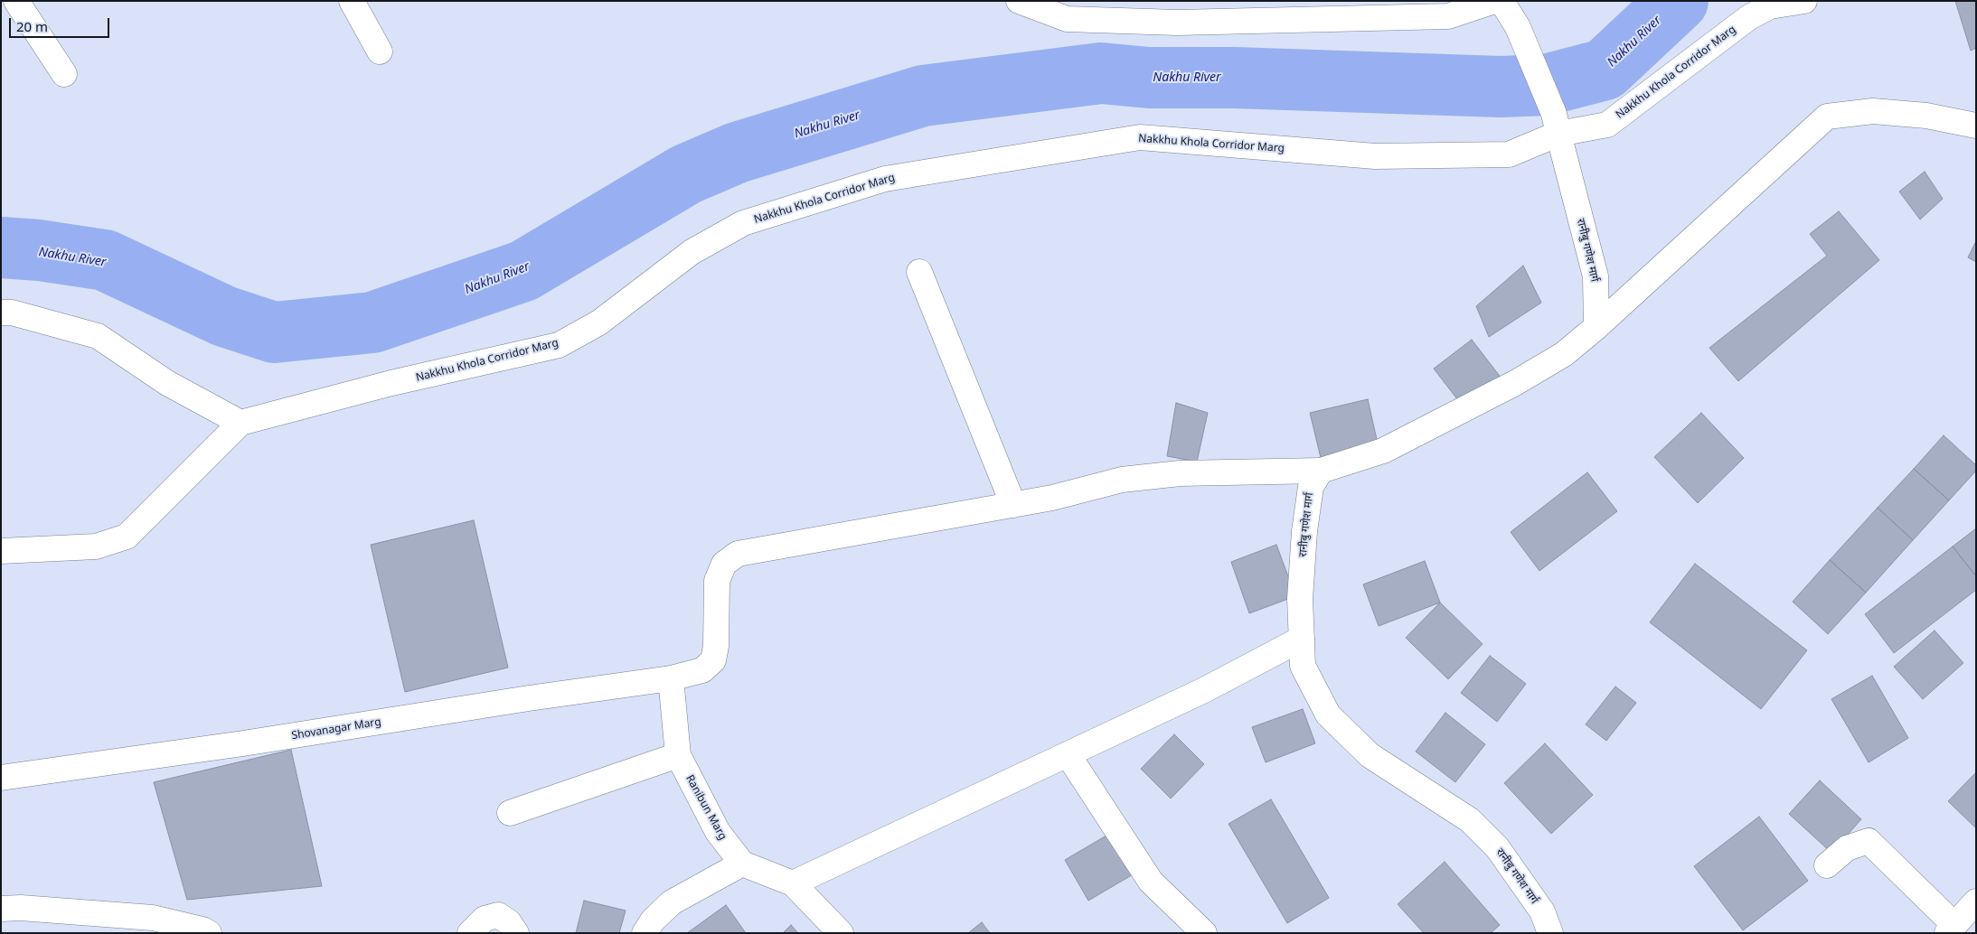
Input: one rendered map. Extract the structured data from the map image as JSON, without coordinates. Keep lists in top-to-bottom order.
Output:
{
  "streets": {
    "street": [
      "Nakkhu Khola Corridor Marg",
      "रानीबु गणेश मार्ग",
      "Shovanagar Marg",
      "Ranibun Marg"
    ]
  },
  "crossings": [
    ["Nakkhu Khola Corridor Marg", "रानीबु गणेश मार्ग"],
    ["रानीबु गणेश मार्ग", "Shovanagar Marg"],
    ["Shovanagar Marg", "Ranibun Marg"]
  ],
  "water": ["Nakhu River"],
  "scale_bar": "20 m"
}
